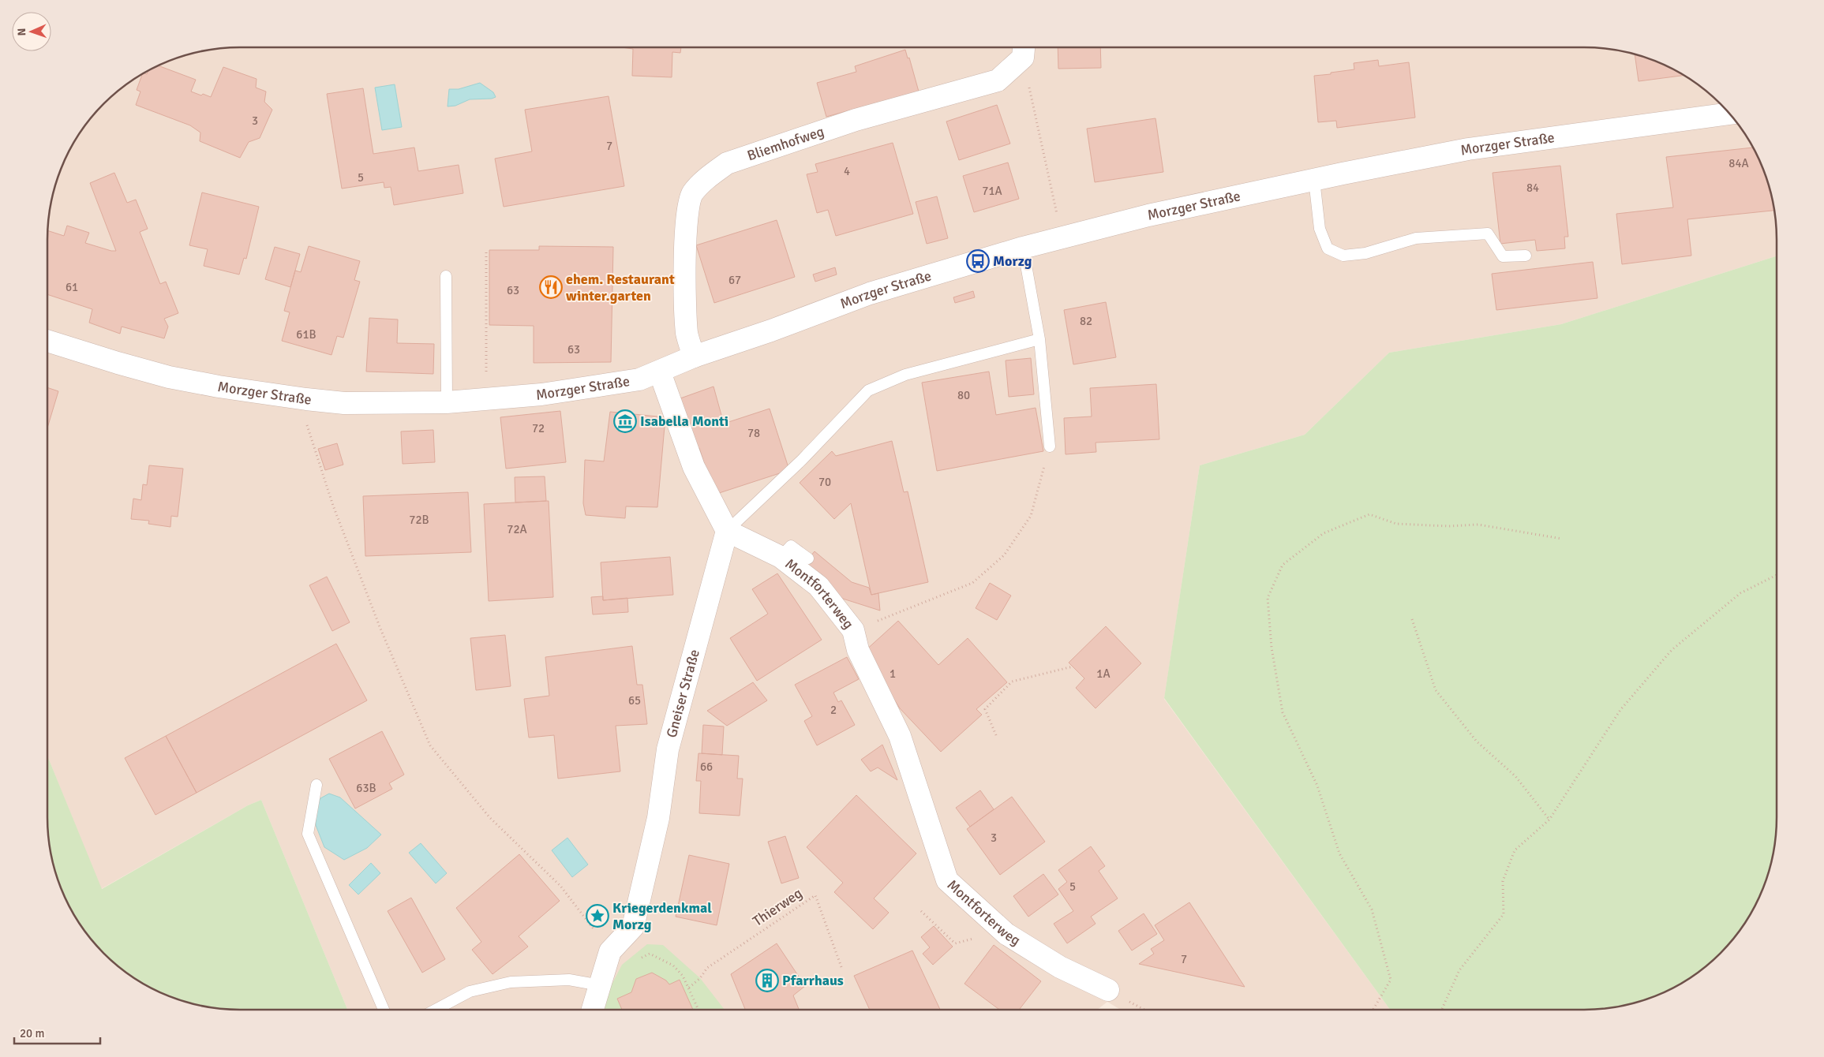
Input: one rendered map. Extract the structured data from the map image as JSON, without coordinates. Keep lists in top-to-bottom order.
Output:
{
  "streets": {
    "street": [
      "Bliemhofweg",
      "Morzger Straße",
      "Montforterweg",
      "Gneiser Straße"
    ],
    "path": ["Thierweg"]
  },
  "crossings": [
    ["Bliemhofweg", "Morzger Straße"],
    ["Montforterweg", "Gneiser Straße"]
  ],
  "places": {
    "bus stop": ["Morzg"],
    "restaurant": ["ehem. Restaurant winter.garten"],
    "museum": ["Isabella Monti"],
    "place": ["Kriegerdenkmal Morzg"],
    "building": ["Pfarrhaus"]
  },
  "house_numbers": [
    "3",
    "7",
    "84A",
    "4",
    "5",
    "84",
    "71A",
    "67",
    "61",
    "63",
    "82",
    "61B",
    "63",
    "80",
    "72",
    "78",
    "70",
    "72B",
    "72A",
    "1",
    "1A",
    "65",
    "2",
    "66",
    "63B",
    "3",
    "5",
    "7"
  ],
  "scale_bar": "20 m",
  "north": "left"
}
